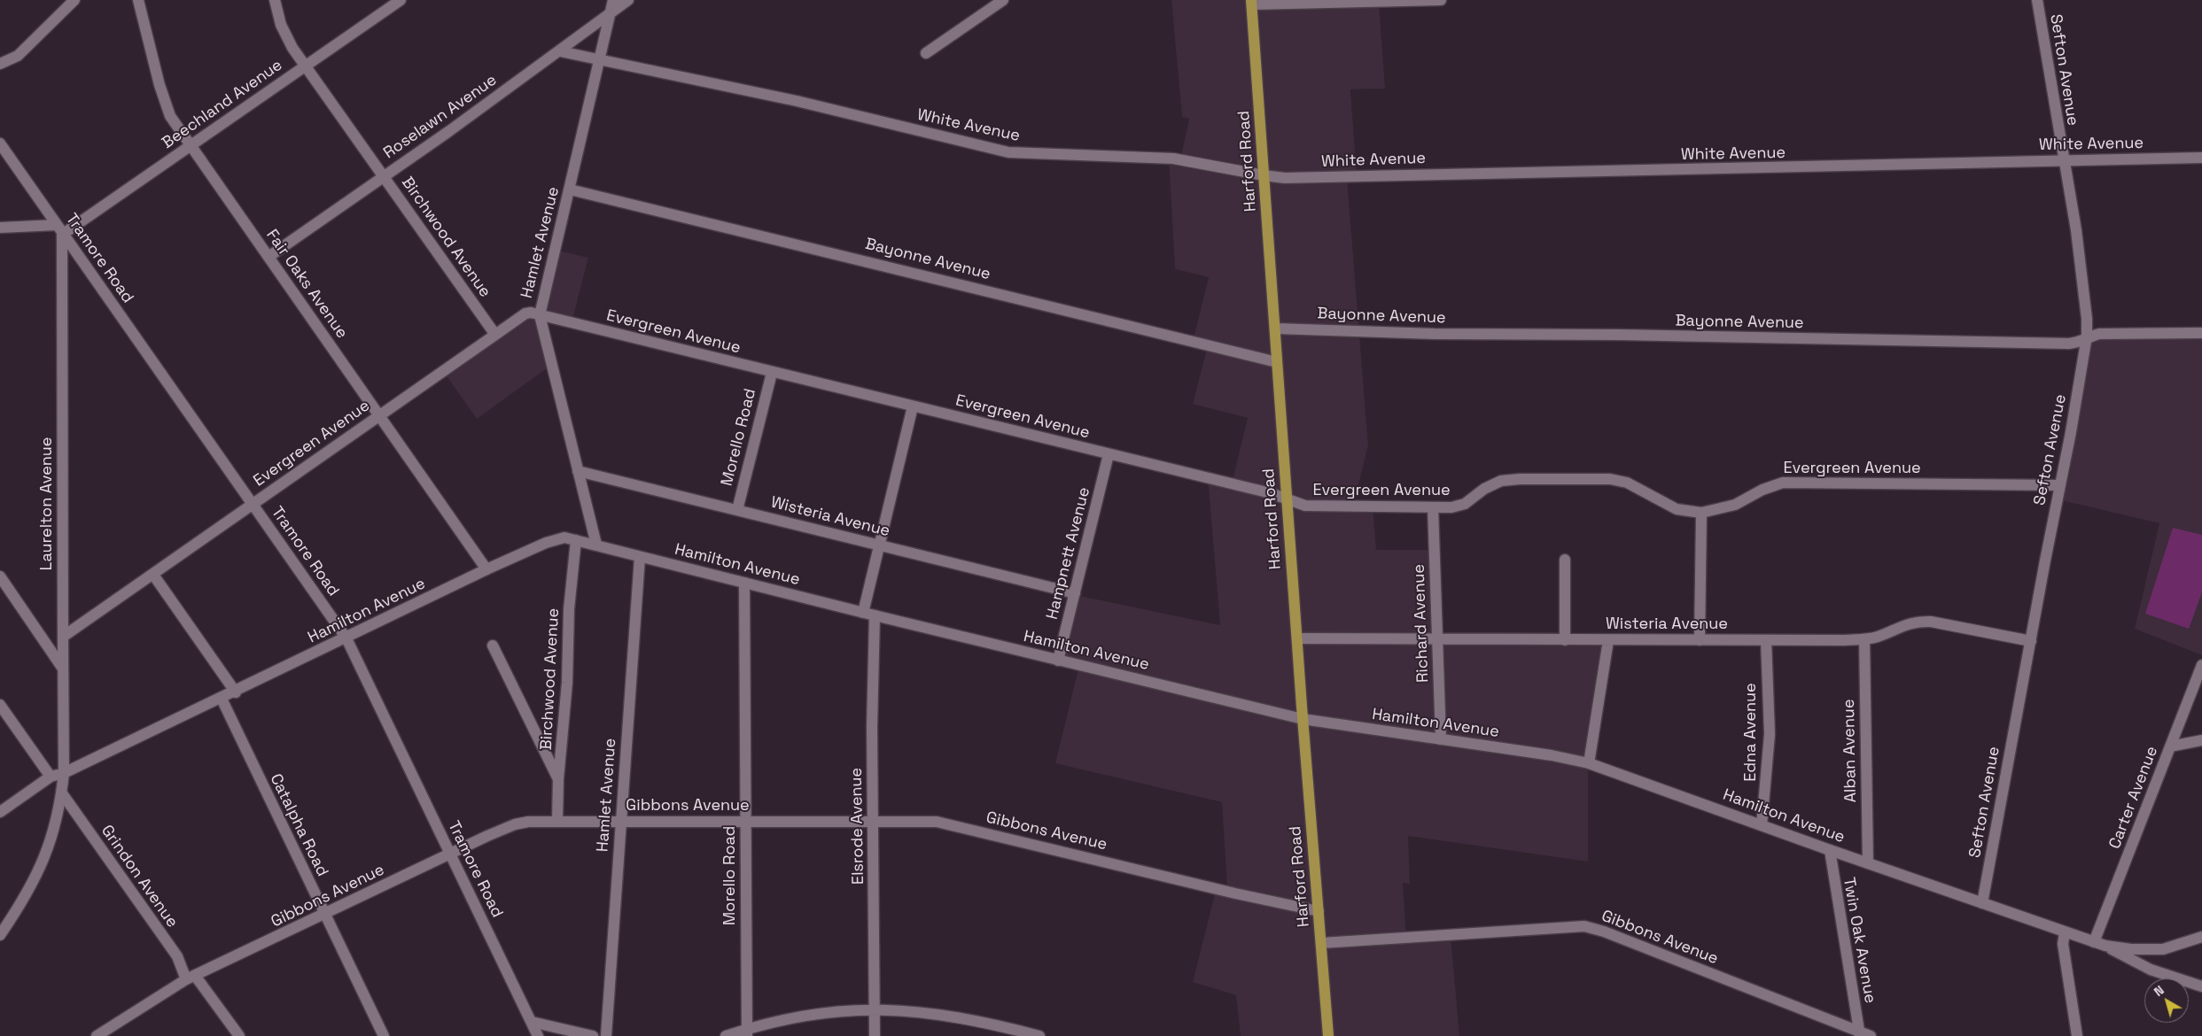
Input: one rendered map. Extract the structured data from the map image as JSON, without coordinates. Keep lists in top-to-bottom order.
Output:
{
  "streets": {
    "main road": ["Harford Road"],
    "street": [
      "Sefton Avenue",
      "Beechland Avenue",
      "Roselawn Avenue",
      "White Avenue",
      "Birchwood Avenue",
      "Hamlet Avenue",
      "Tramore Road",
      "Bayonne Avenue",
      "Fair Oaks Avenue",
      "Evergreen Avenue",
      "Morello Road",
      "Laurelton Avenue",
      "Wisteria Avenue",
      "Hampnett Avenue",
      "Hamilton Avenue",
      "Richard Avenue",
      "Edna Avenue",
      "Alban Avenue",
      "Carter Avenue",
      "Gibbons Avenue",
      "Catalpha Road",
      "Elsrode Avenue",
      "Grindon Avenue",
      "Twin Oak Avenue"
    ]
  },
  "crossings": [
    ["Sefton Avenue", "White Avenue"],
    ["Sefton Avenue", "Bayonne Avenue"],
    ["Sefton Avenue", "Evergreen Avenue"],
    ["Sefton Avenue", "Wisteria Avenue"],
    ["Sefton Avenue", "Hamilton Avenue"],
    ["Beechland Avenue", "Birchwood Avenue"],
    ["Beechland Avenue", "Tramore Road"],
    ["Beechland Avenue", "Fair Oaks Avenue"],
    ["Beechland Avenue", "Laurelton Avenue"],
    ["Roselawn Avenue", "White Avenue"],
    ["Roselawn Avenue", "Birchwood Avenue"],
    ["Roselawn Avenue", "Hamlet Avenue"],
    ["Roselawn Avenue", "Fair Oaks Avenue"],
    ["White Avenue", "Harford Road"],
    ["White Avenue", "Hamlet Avenue"],
    ["Harford Road", "Bayonne Avenue"],
    ["Harford Road", "Evergreen Avenue"],
    ["Harford Road", "Wisteria Avenue"],
    ["Harford Road", "Hamilton Avenue"],
    ["Harford Road", "Gibbons Avenue"],
    ["Birchwood Avenue", "Evergreen Avenue"],
    ["Birchwood Avenue", "Hamilton Avenue"],
    ["Birchwood Avenue", "Gibbons Avenue"],
    ["Hamlet Avenue", "Bayonne Avenue"],
    ["Hamlet Avenue", "Evergreen Avenue"],
    ["Hamlet Avenue", "Wisteria Avenue"],
    ["Hamlet Avenue", "Hamilton Avenue"],
    ["Hamlet Avenue", "Gibbons Avenue"],
    ["Tramore Road", "Evergreen Avenue"],
    ["Tramore Road", "Laurelton Avenue"],
    ["Tramore Road", "Hamilton Avenue"],
    ["Tramore Road", "Gibbons Avenue"],
    ["Fair Oaks Avenue", "Evergreen Avenue"],
    ["Fair Oaks Avenue", "Hamilton Avenue"],
    ["Evergreen Avenue", "Morello Road"],
    ["Evergreen Avenue", "Laurelton Avenue"],
    ["Evergreen Avenue", "Hampnett Avenue"],
    ["Evergreen Avenue", "Richard Avenue"],
    ["Morello Road", "Wisteria Avenue"],
    ["Morello Road", "Hamilton Avenue"],
    ["Morello Road", "Gibbons Avenue"],
    ["Laurelton Avenue", "Hamilton Avenue"],
    ["Laurelton Avenue", "Grindon Avenue"],
    ["Wisteria Avenue", "Hampnett Avenue"],
    ["Wisteria Avenue", "Richard Avenue"],
    ["Wisteria Avenue", "Edna Avenue"],
    ["Wisteria Avenue", "Alban Avenue"],
    ["Hampnett Avenue", "Hamilton Avenue"],
    ["Hamilton Avenue", "Richard Avenue"],
    ["Hamilton Avenue", "Edna Avenue"],
    ["Hamilton Avenue", "Alban Avenue"],
    ["Hamilton Avenue", "Carter Avenue"],
    ["Hamilton Avenue", "Catalpha Road"],
    ["Hamilton Avenue", "Elsrode Avenue"],
    ["Hamilton Avenue", "Twin Oak Avenue"],
    ["Gibbons Avenue", "Catalpha Road"],
    ["Gibbons Avenue", "Elsrode Avenue"],
    ["Gibbons Avenue", "Grindon Avenue"],
    ["Gibbons Avenue", "Twin Oak Avenue"]
  ],
  "north": "top left"
}
